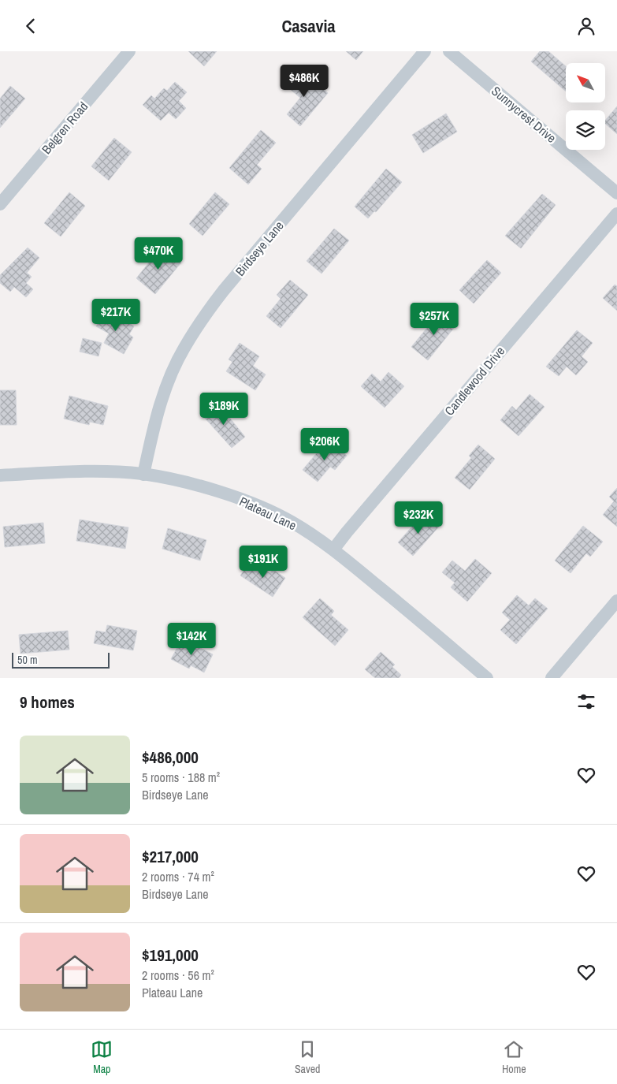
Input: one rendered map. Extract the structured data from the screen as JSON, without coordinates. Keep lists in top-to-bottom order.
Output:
{
  "streets": {
    "street": [
      "Sunnycrest Drive",
      "Belgren Road",
      "Birdseye Lane",
      "Candlewood Drive",
      "Plateau Lane"
    ]
  },
  "crossings": [
    ["Birdseye Lane", "Plateau Lane"],
    ["Candlewood Drive", "Plateau Lane"]
  ],
  "scale_bar": "50 m",
  "north": "top left",
  "page": {
    "header": "Casavia",
    "price": [
      "$486K",
      "$470K",
      "$217K",
      "$257K",
      "$189K",
      "$206K",
      "$232K",
      "$191K",
      "$142K"
    ],
    "scale": "50 m",
    "heading": "9 homes",
    "list": [
      {
        "name": "$486,000",
        "note": "5 rooms · 188 m² · Birdseye Lane"
      },
      {
        "name": "$217,000",
        "note": "2 rooms · 74 m² · Birdseye Lane"
      },
      {
        "name": "$191,000",
        "note": "2 rooms · 56 m² · Plateau Lane"
      }
    ],
    "tabs": ["Map", "Saved", "Home"]
  }
}
